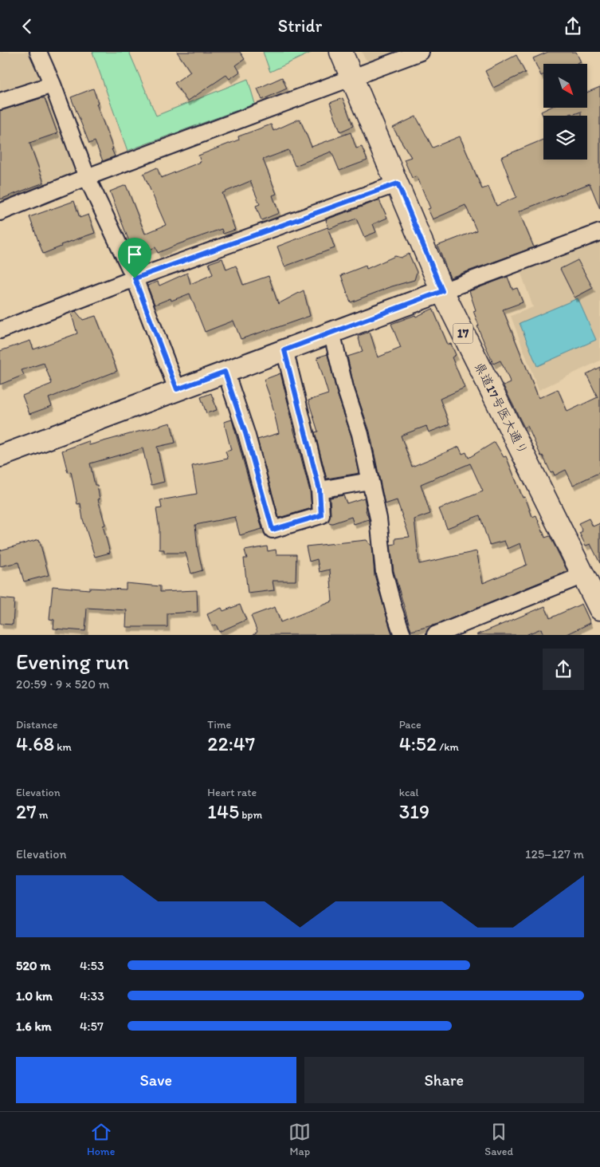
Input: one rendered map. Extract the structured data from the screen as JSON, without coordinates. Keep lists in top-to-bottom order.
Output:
{
  "streets": {
    "main road": ["17", "県道17号医大通り"]
  },
  "north": "bottom right",
  "page": {
    "header": "Stridr",
    "heading": ["Evening run", "20:59 · 9 × 520 m"],
    "stats": [
      ["Distance", "4.68 km"],
      ["Time", "22:47"],
      ["Pace", "4:52 /km"],
      ["Elevation", "27 m"],
      ["Heart rate", "145 bpm"],
      ["kcal", "319"]
    ],
    "chart": ["Elevation", "125–127 m"],
    "list": [
      {
        "name": "520 m",
        "note": "4:53"
      },
      {
        "name": "1.0 km",
        "note": "4:33"
      },
      {
        "name": "1.6 km",
        "note": "4:57"
      }
    ],
    "buttons": ["Save", "Share"],
    "tabs": ["Home", "Map", "Saved"]
  }
}
